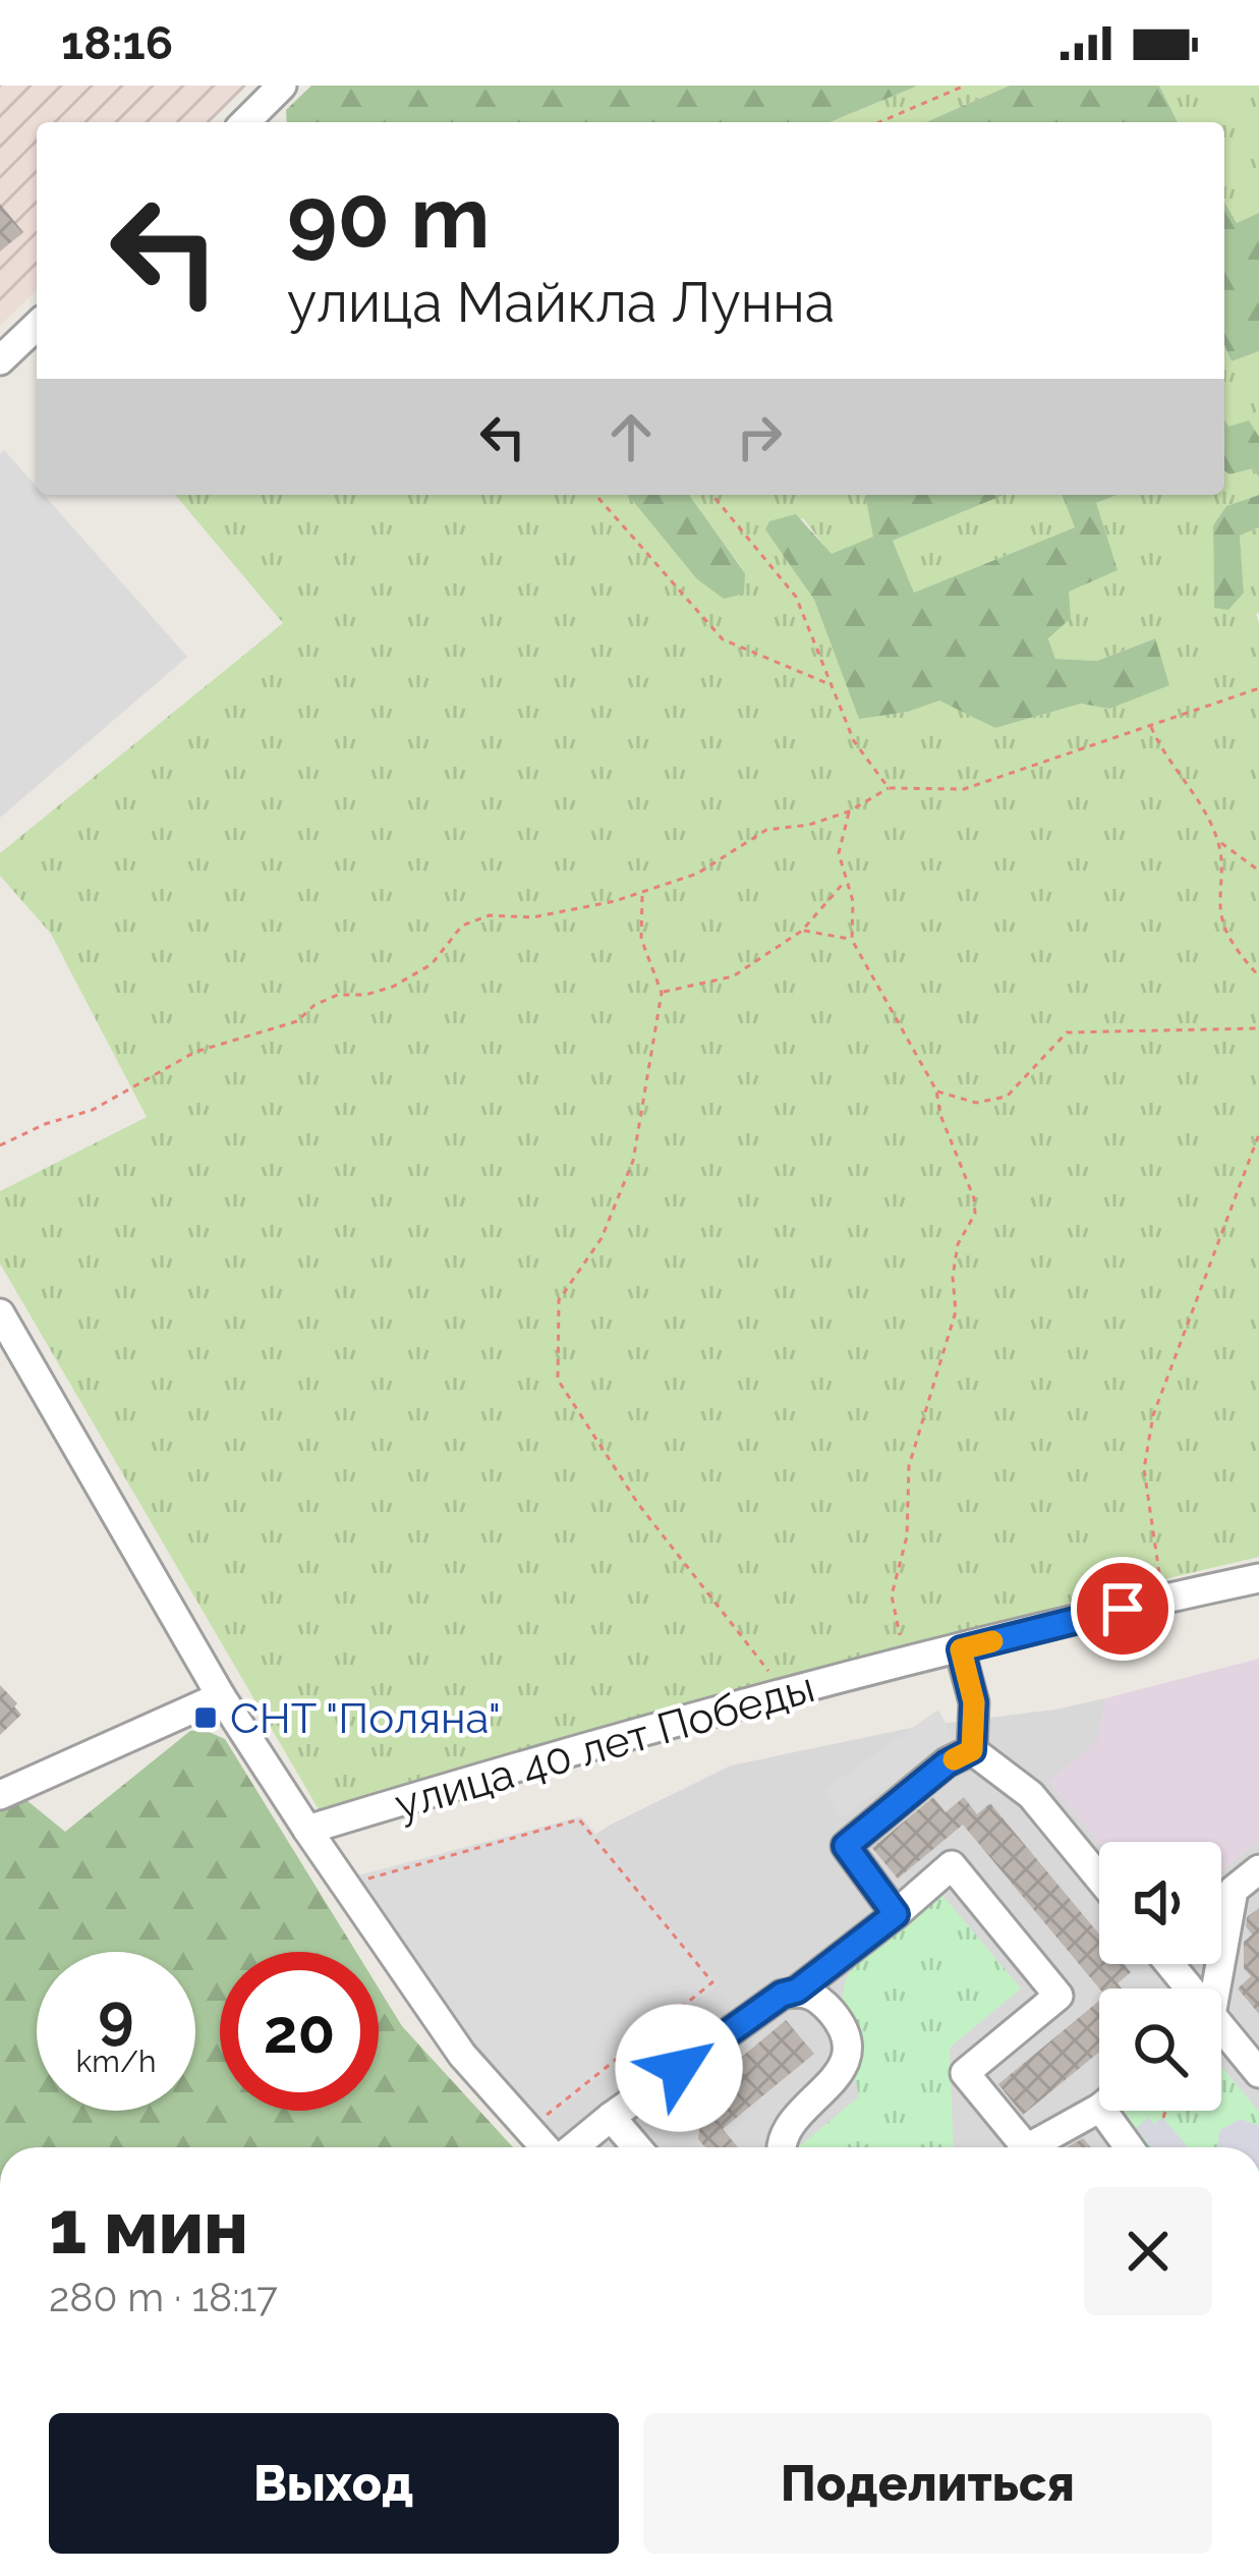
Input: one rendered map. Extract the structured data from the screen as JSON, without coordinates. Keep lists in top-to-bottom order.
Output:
{
  "streets": {
    "street": ["улица 40 лет Победы"]
  },
  "places": {
    "transit": ["СНТ \"Поляна\""]
  },
  "page": {
    "status": "18:16",
    "turn": ["90 m", "улица Майкла Лунна"],
    "speed": "9 km/h",
    "limit": "20",
    "heading": ["1 мин", "280 m · 18:17"],
    "buttons": ["Выход", "Поделиться"]
  }
}
